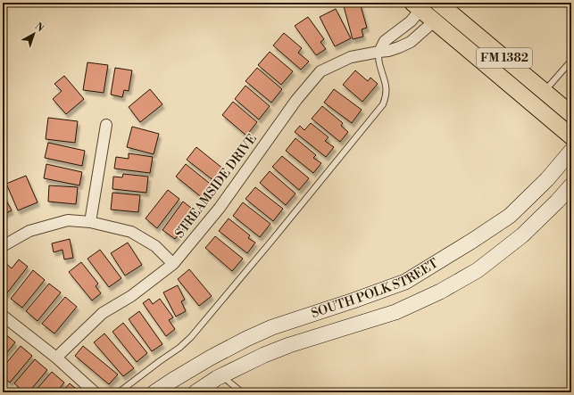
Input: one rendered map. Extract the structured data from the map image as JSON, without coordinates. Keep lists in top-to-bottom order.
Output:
{
  "streets": {
    "main road": ["FM 1382", "SOUTH POLK STREET"],
    "street": ["STREAMSIDE DRIVE"]
  },
  "crossings": [
    ["FM 1382", "STREAMSIDE DRIVE"]
  ],
  "north": "top right"
}
